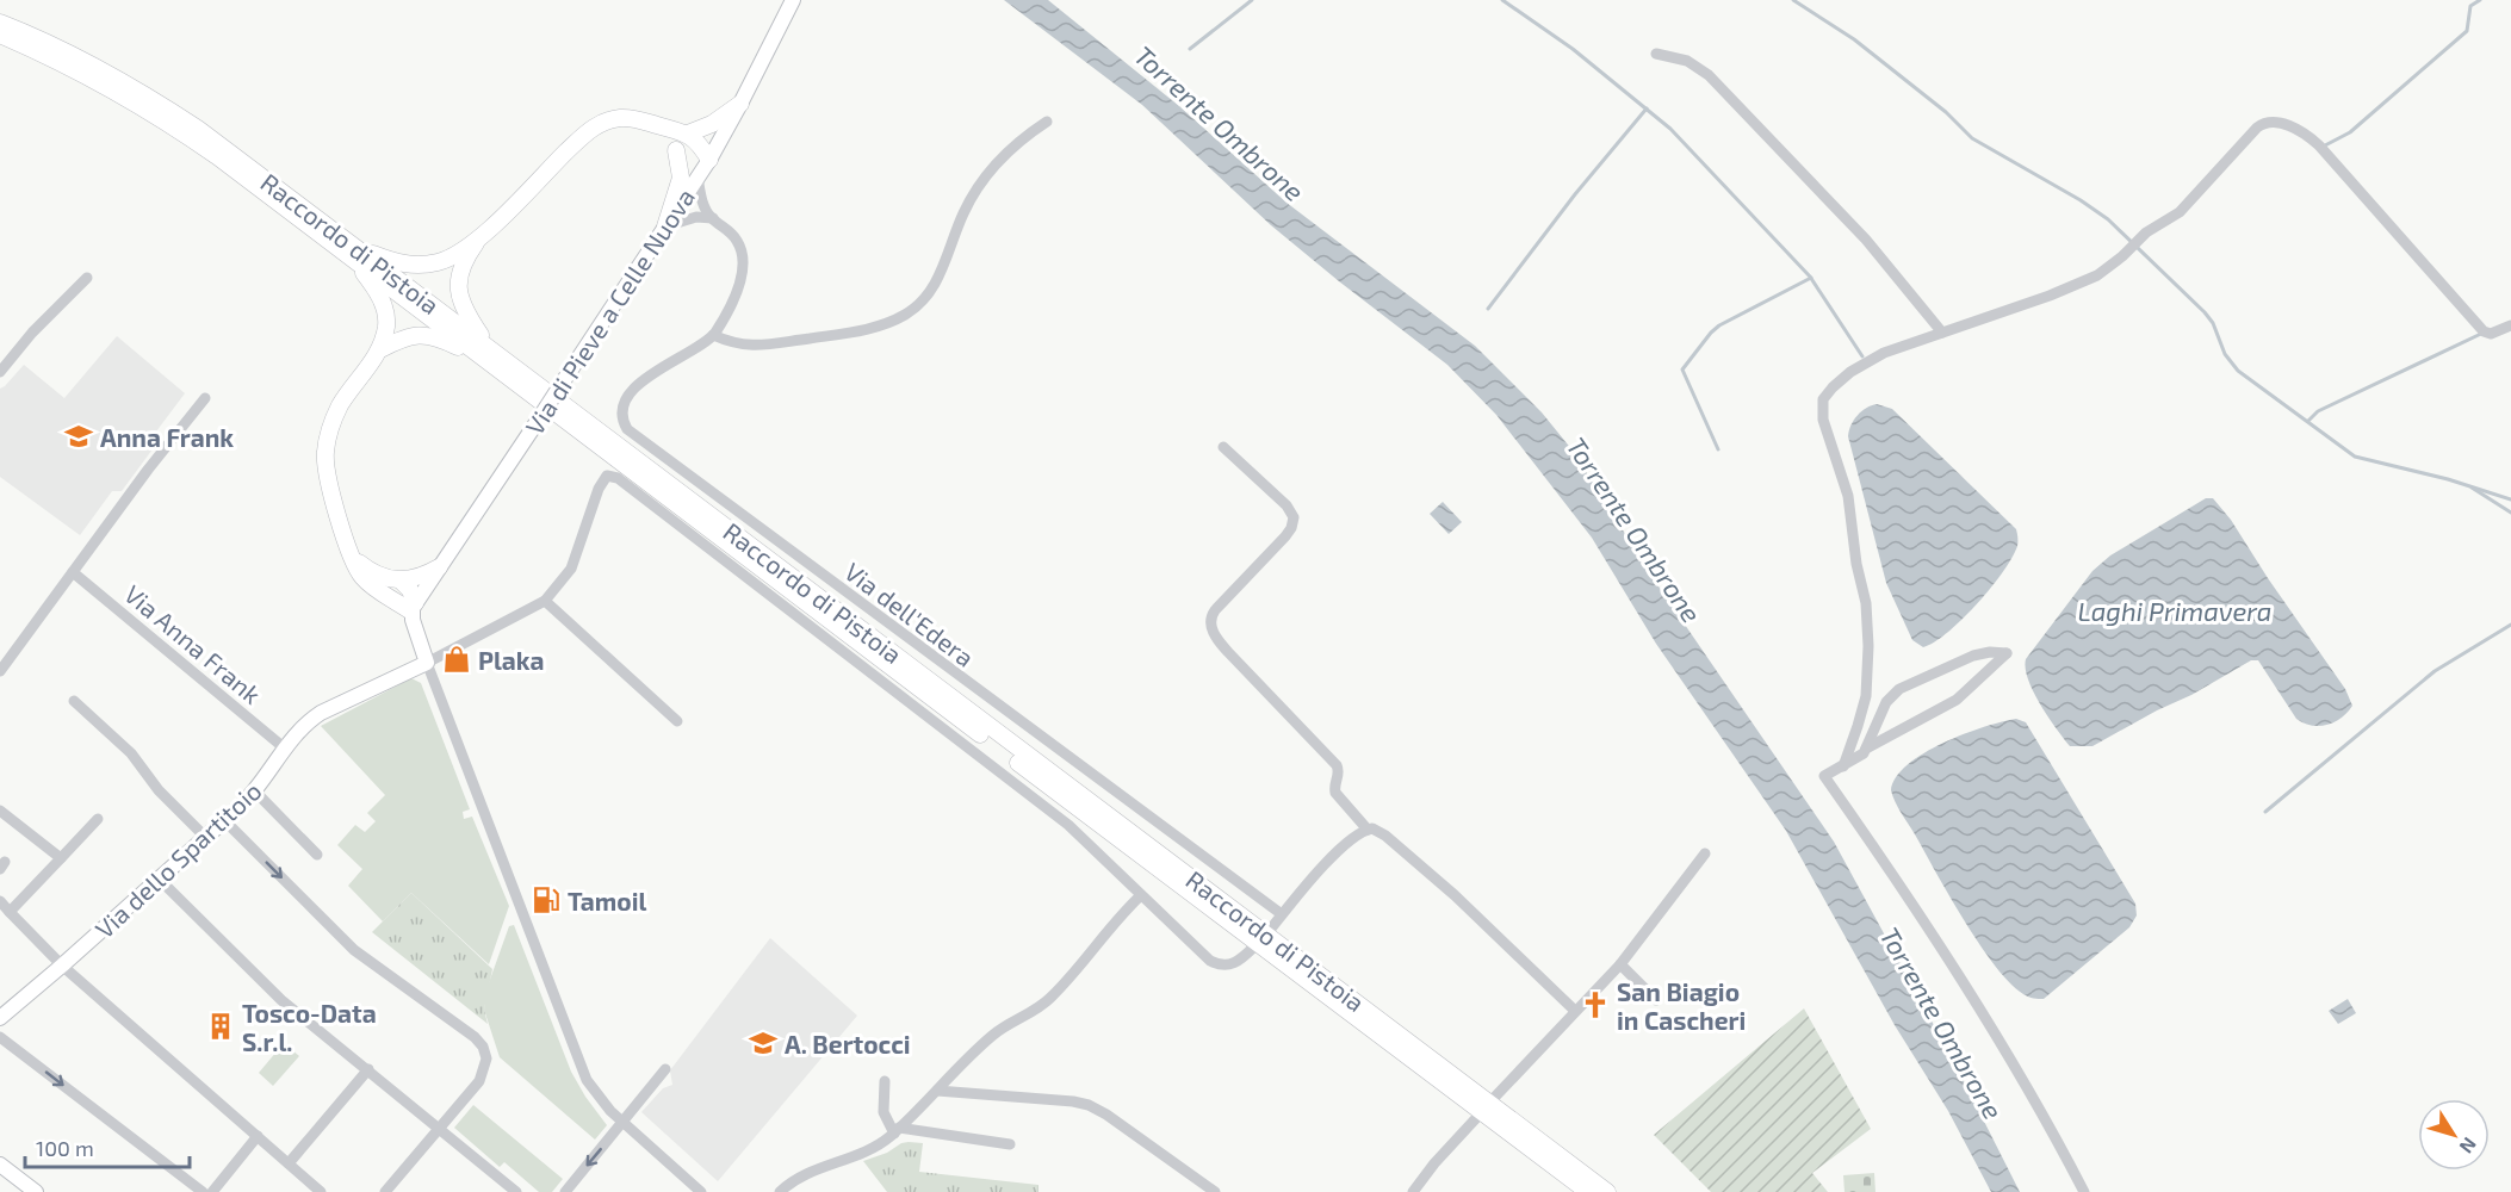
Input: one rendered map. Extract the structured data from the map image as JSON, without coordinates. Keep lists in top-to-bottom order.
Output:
{
  "streets": {
    "highway": ["Raccordo di Pistoia"],
    "main road": ["Via di Pieve a Celle Nuova", "Via dello Spartitoio"],
    "street": ["Via dell'Edera", "Via Anna Frank"]
  },
  "crossings": [
    ["Via Anna Frank", "Via dello Spartitoio"]
  ],
  "water": ["Torrente Ombrone", "Laghi Primavera"],
  "places": {
    "school or university": ["Anna Frank", "A. Bertocci"],
    "shop": ["Plaka"],
    "fuel station": ["Tamoil"],
    "church": ["San Biagio in Cascheri"],
    "building": ["Tosco-Data S.r.l."]
  },
  "scale_bar": "100 m",
  "north": "bottom right"
}
